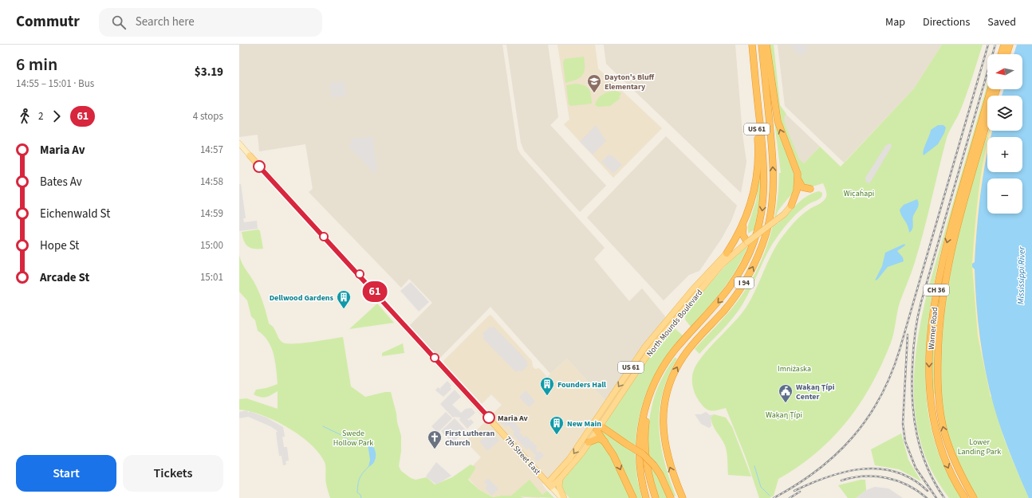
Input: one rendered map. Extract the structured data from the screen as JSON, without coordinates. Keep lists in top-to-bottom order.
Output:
{
  "streets": {
    "highway": [
      "US 61",
      "I 94",
      "CH 36",
      "Warner Road"
    ],
    "main road": ["North Mounds Boulevard", "7th Street East"]
  },
  "crossings": [
    ["US 61", "North Mounds Boulevard"],
    ["North Mounds Boulevard", "7th Street East"]
  ],
  "water": ["Mississippi River"],
  "parks": [
    "Wic̣aḣapi",
    "Imniżaska",
    "Waḳaƞ Ṭípi",
    "Swede Hollow Park",
    "Lower Landing Park"
  ],
  "places": {
    "school or university": ["Dayton's Bluff Elementary"],
    "building": ["Dellwood Gardens", "Founders Hall", "New Main"],
    "public building": ["Waḳaƞ Ṭípi Center"],
    "other": ["Maria Av"],
    "church": ["First Lutheran Church"]
  },
  "lines": ["bus line 61"],
  "north": "left",
  "page": {
    "header": "Commutr",
    "search": "Search here",
    "nav": ["Map", "Directions", "Saved"],
    "heading": ["6 min", "14:55 – 15:01 · Bus", "$3.19"],
    "on_map": "61",
    "map_buttons": ["+", "−"],
    "legs": ["2", "61", "4 stops"],
    "list": [
      {
        "name": "Maria Av",
        "value": "14:57"
      },
      {
        "name": "Bates Av",
        "value": "14:58"
      },
      {
        "name": "Eichenwald St",
        "value": "14:59"
      },
      {
        "name": "Hope St",
        "value": "15:00"
      },
      {
        "name": "Arcade St",
        "value": "15:01"
      }
    ],
    "buttons": ["Start", "Tickets"]
  }
}
